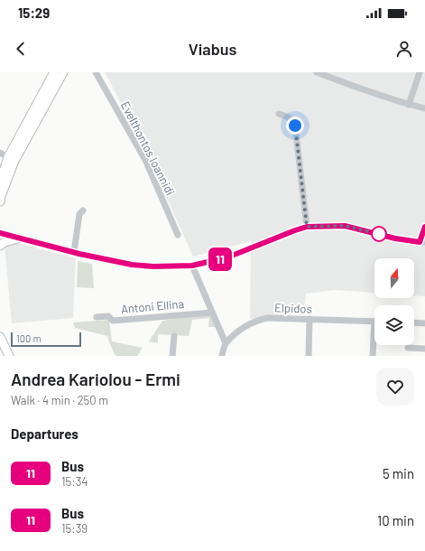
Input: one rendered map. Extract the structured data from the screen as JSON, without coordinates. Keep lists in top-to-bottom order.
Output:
{
  "streets": {
    "street": ["Evelthontos Ioannidi", "Antoni Ellina", "Elpidos"]
  },
  "lines": ["bus line 11"],
  "scale_bar": "100 m",
  "north": "top",
  "page": {
    "status": "15:29",
    "header": "Viabus",
    "on_map": "11",
    "scale": "100 m",
    "heading": [
      ["Andrea Kariolou - Ermi", "Walk · 4 min · 250 m"],
      "Departures"
    ],
    "list": [
      {
        "mark": "11",
        "name": "Bus",
        "note": "15:34",
        "value": "5 min"
      },
      {
        "mark": "11",
        "name": "Bus",
        "note": "15:39",
        "value": "10 min"
      }
    ]
  }
}
